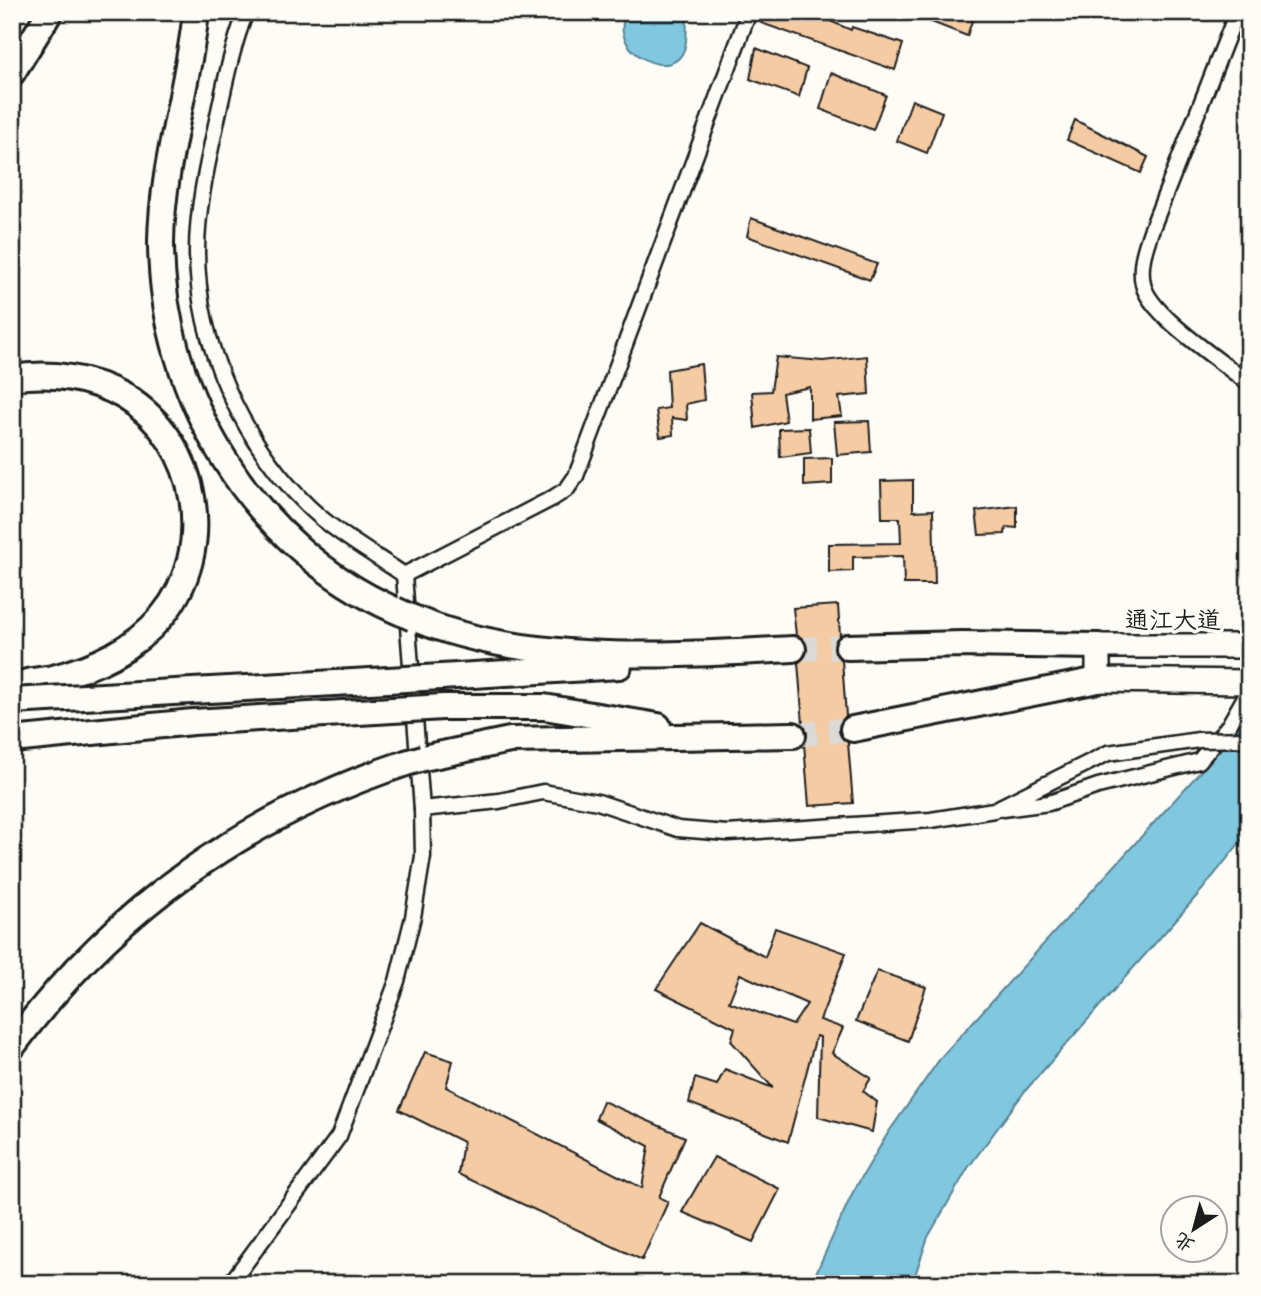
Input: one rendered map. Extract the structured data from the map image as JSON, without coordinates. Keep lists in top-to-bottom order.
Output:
{
  "streets": {
    "highway": ["通江大道"]
  },
  "north": "bottom left"
}
